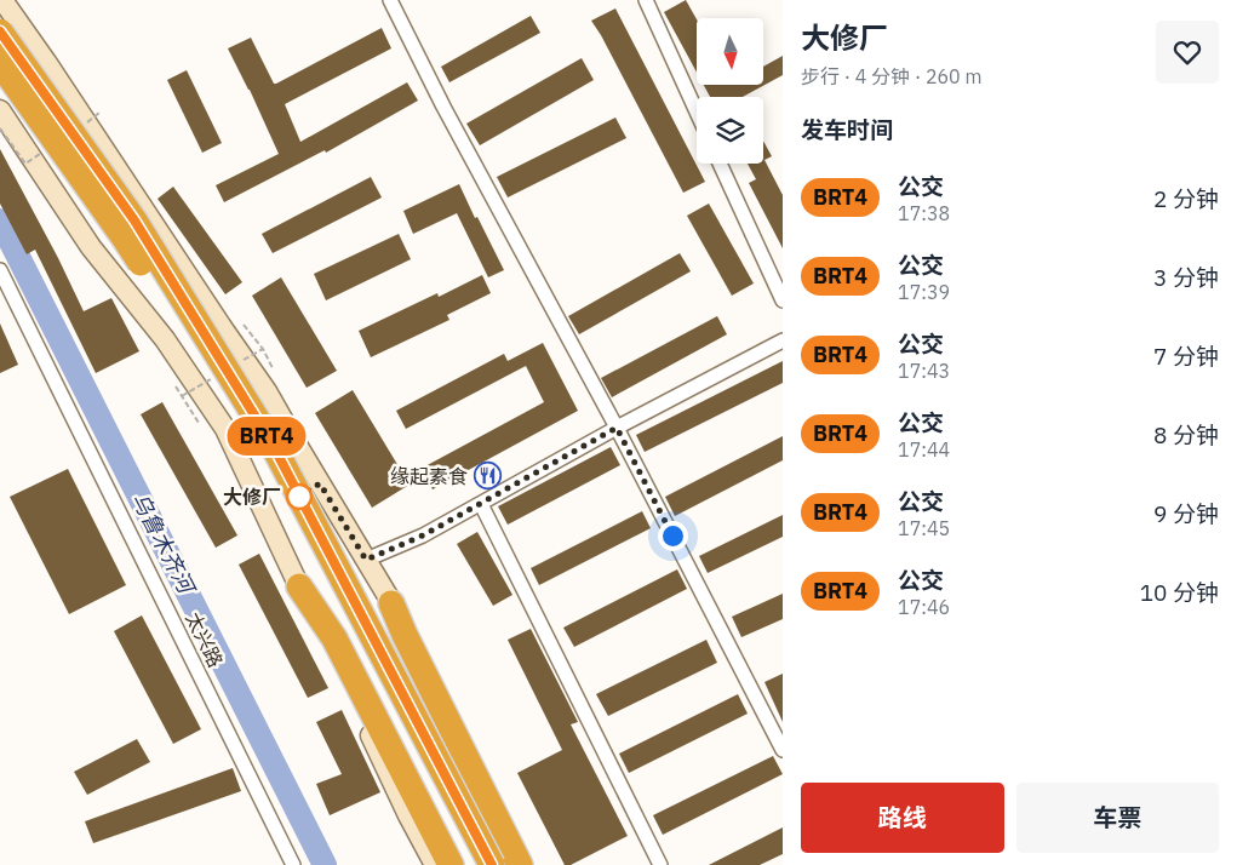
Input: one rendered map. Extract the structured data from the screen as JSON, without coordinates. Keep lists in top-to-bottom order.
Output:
{
  "streets": {
    "street": ["太兴路"]
  },
  "water": ["乌鲁木齐河"],
  "places": {
    "restaurant": ["缘起素食"],
    "other": ["大修厂"]
  },
  "lines": ["bus line BRT4"],
  "north": "bottom",
  "page": {
    "on_map": "BRT4",
    "heading": [
      ["大修厂", "步行 · 4 分钟 · 260 m"],
      "发车时间"
    ],
    "list": [
      {
        "mark": "BRT4",
        "name": "公交",
        "note": "17:38",
        "value": "2 分钟"
      },
      {
        "mark": "BRT4",
        "name": "公交",
        "note": "17:39",
        "value": "3 分钟"
      },
      {
        "mark": "BRT4",
        "name": "公交",
        "note": "17:43",
        "value": "7 分钟"
      },
      {
        "mark": "BRT4",
        "name": "公交",
        "note": "17:44",
        "value": "8 分钟"
      },
      {
        "mark": "BRT4",
        "name": "公交",
        "note": "17:45",
        "value": "9 分钟"
      },
      {
        "mark": "BRT4",
        "name": "公交",
        "note": "17:46",
        "value": "10 分钟"
      }
    ],
    "buttons": ["路线", "车票"]
  }
}
